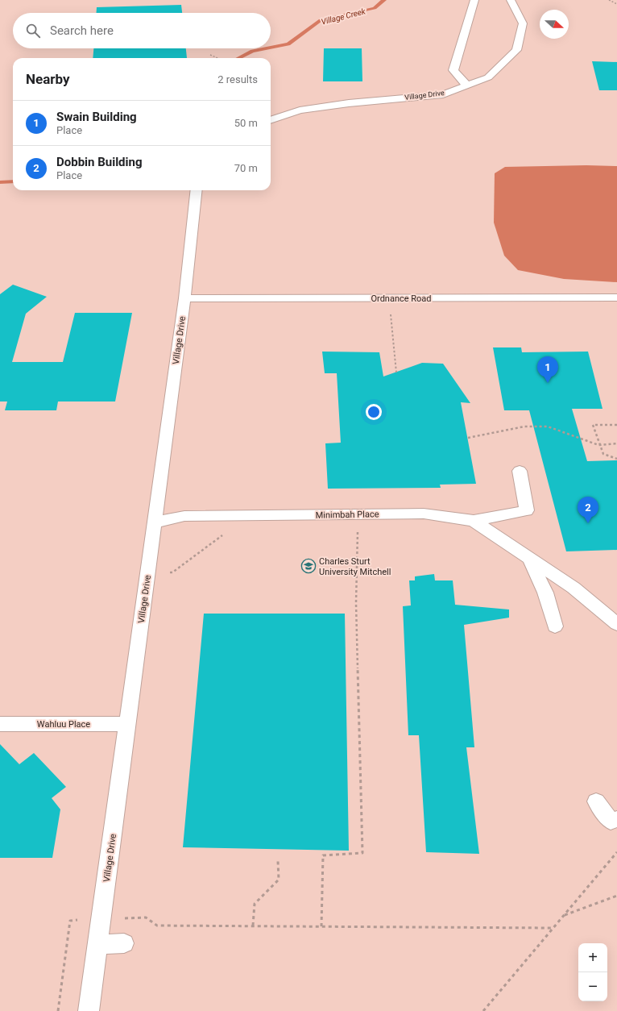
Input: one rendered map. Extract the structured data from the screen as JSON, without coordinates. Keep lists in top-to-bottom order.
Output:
{
  "streets": {
    "lane": [
      "Village Drive",
      "Ordnance Road",
      "Minimbah Place",
      "Wahluu Place"
    ]
  },
  "crossings": [
    ["Village Drive", "Ordnance Road"],
    ["Village Drive", "Minimbah Place"],
    ["Village Drive", "Wahluu Place"]
  ],
  "water": ["Village Creek"],
  "places": {
    "school or university": ["Charles Sturt University Mitchell"]
  },
  "north": "right",
  "page": {
    "search": "Search here",
    "heading": ["Nearby", "2 results"],
    "list": [
      {
        "mark": "1",
        "name": "Swain Building",
        "note": "Place",
        "value": "50 m"
      },
      {
        "mark": "2",
        "name": "Dobbin Building",
        "note": "Place",
        "value": "70 m"
      }
    ],
    "pins": ["1", "2"],
    "map_buttons": ["+", "−"]
  }
}
